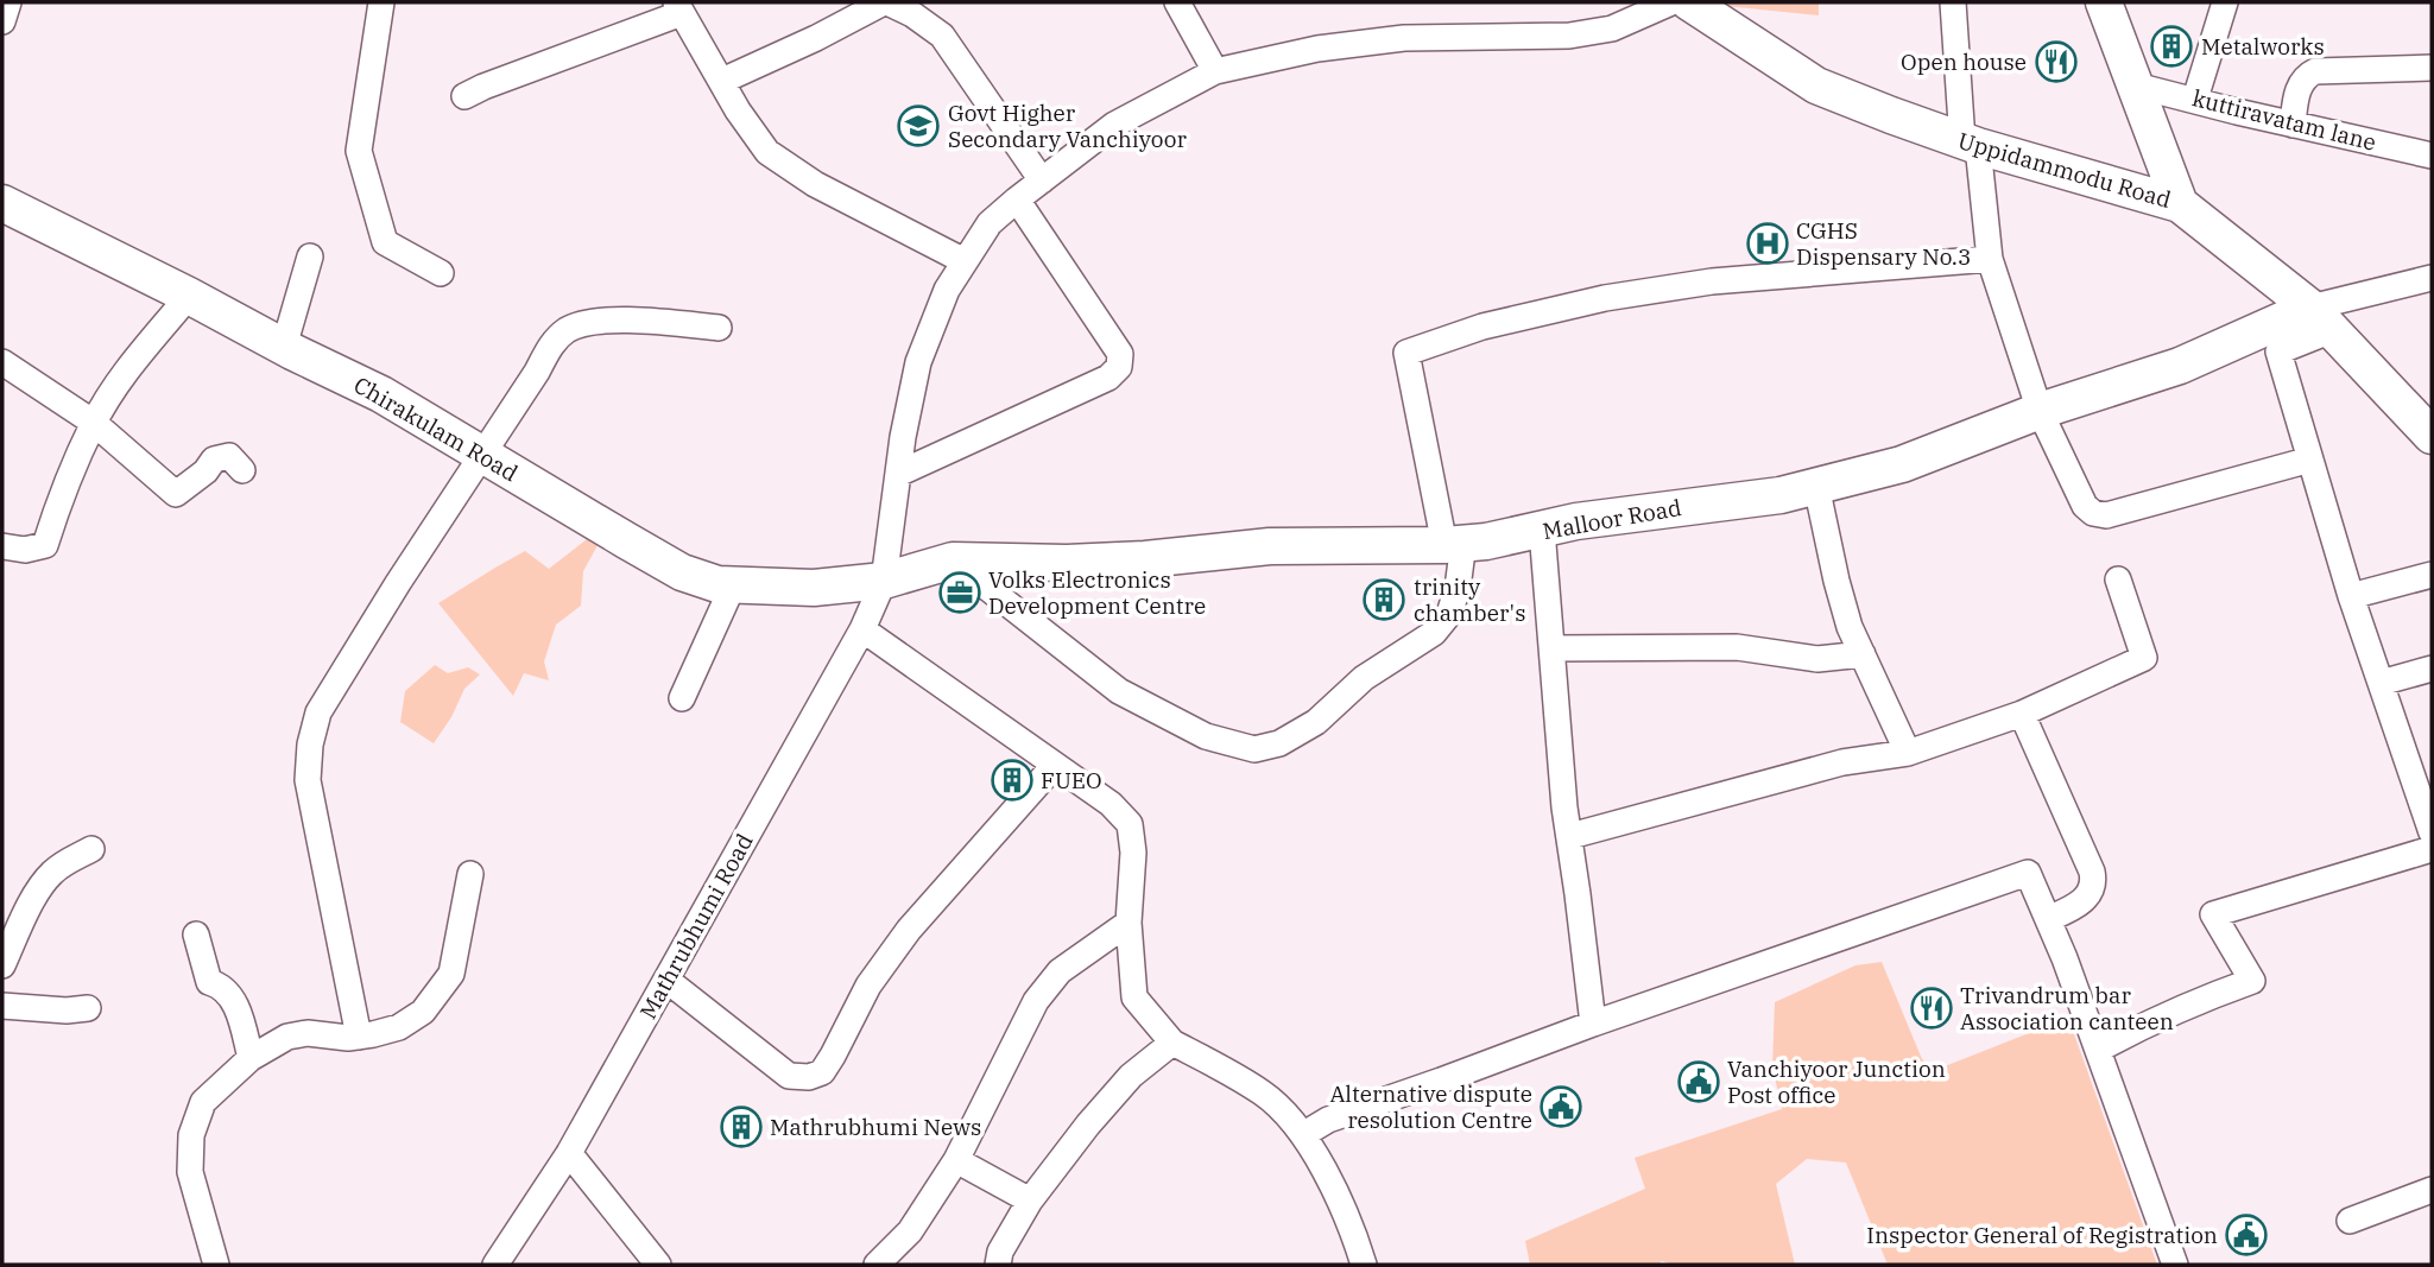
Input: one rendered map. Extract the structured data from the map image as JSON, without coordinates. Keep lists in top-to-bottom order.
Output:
{
  "streets": {
    "street": [
      "kuttiravatam lane",
      "Uppidammodu Road",
      "Chirakulam Road",
      "Malloor Road",
      "Mathrubhumi Road"
    ]
  },
  "crossings": [
    ["Uppidammodu Road", "Malloor Road"],
    ["Chirakulam Road", "Malloor Road"],
    ["Chirakulam Road", "Mathrubhumi Road"],
    ["Malloor Road", "Mathrubhumi Road"]
  ],
  "places": {
    "building": [
      "Metalworks",
      "trinity chamber's",
      "FUEO",
      "Mathrubhumi News"
    ],
    "restaurant": ["Open house", "Trivandrum bar Association canteen"],
    "school or university": ["Govt Higher Secondary Vanchiyoor"],
    "hospital": ["CGHS Dispensary No.3"],
    "office": ["Volks Electronics Development Centre"],
    "public building": ["Vanchiyoor Junction Post office", "Alternative dispute resolution Centre", "Inspector General of Registration"]
  }
}
